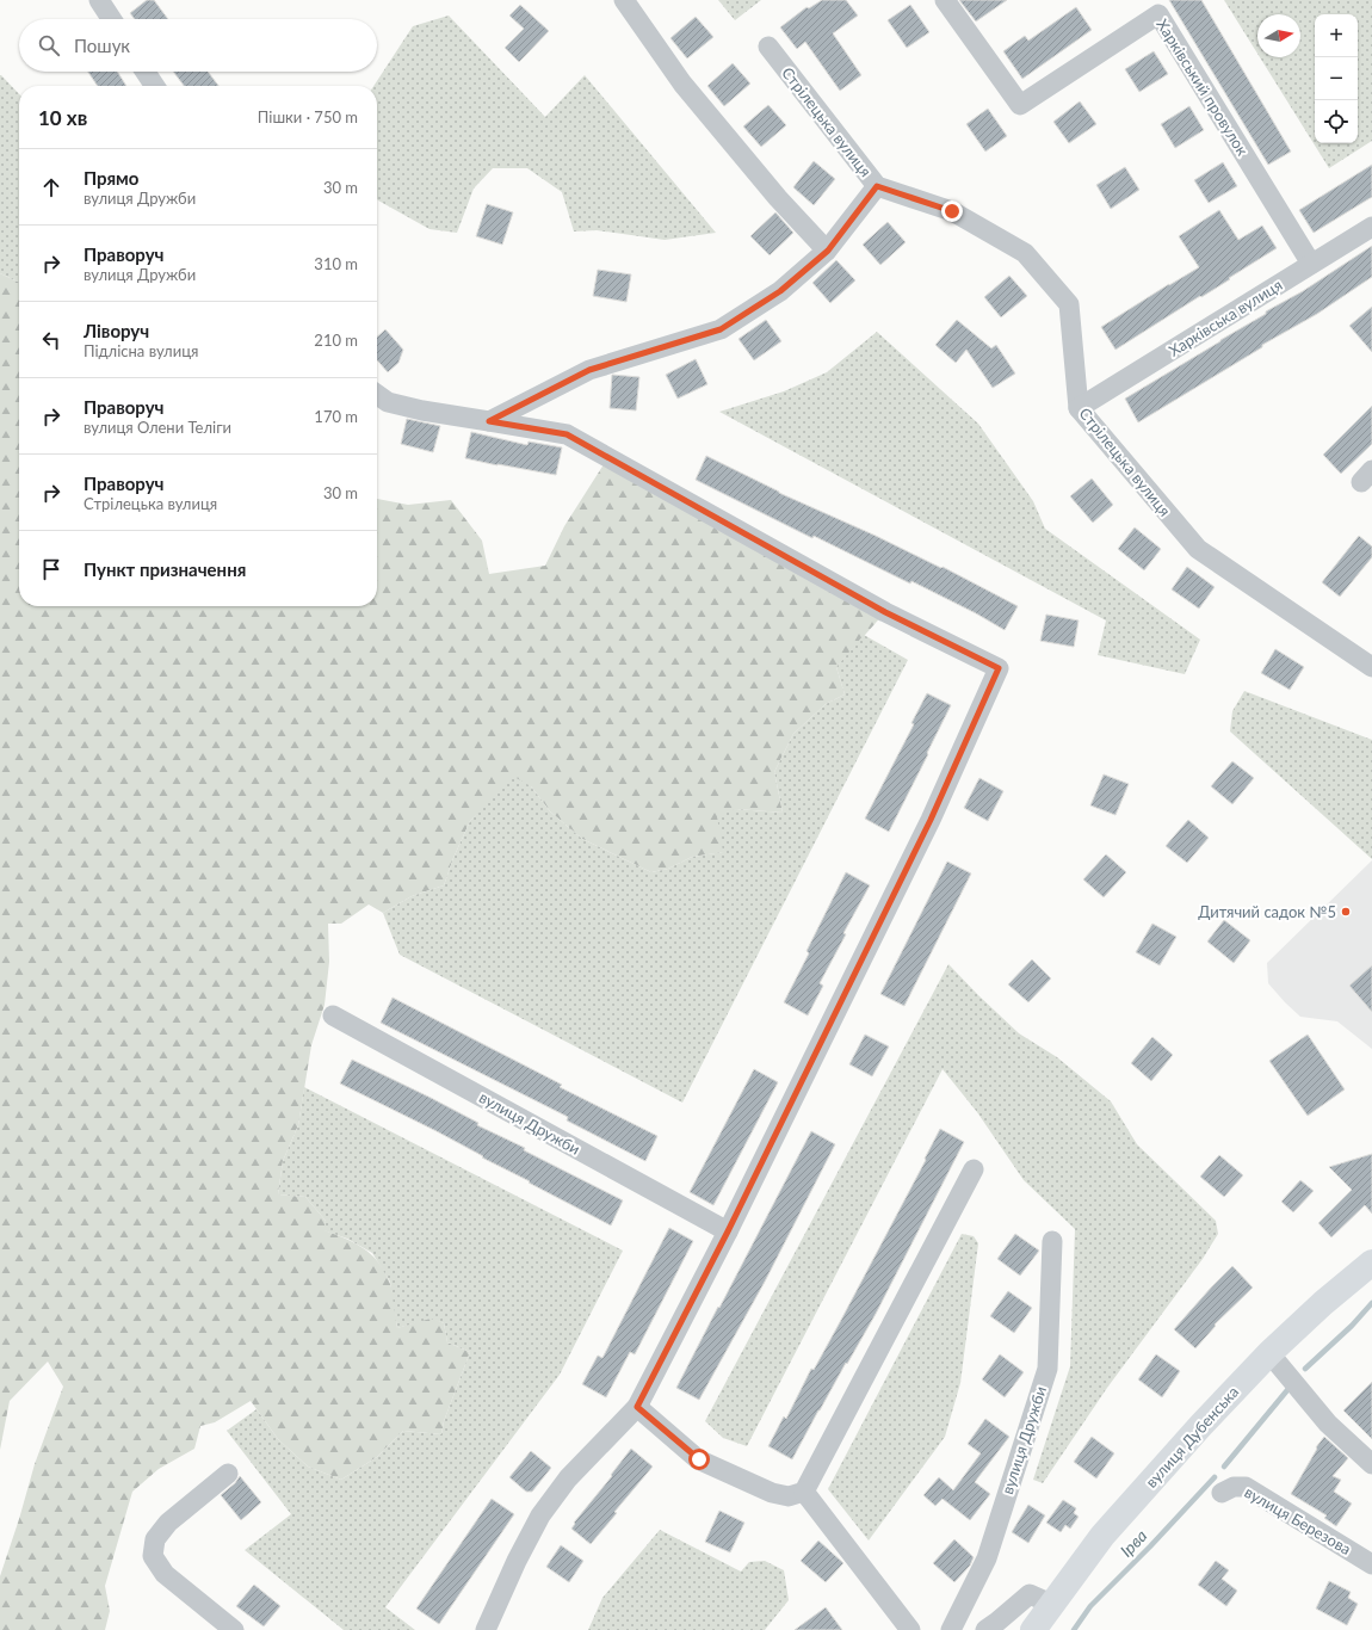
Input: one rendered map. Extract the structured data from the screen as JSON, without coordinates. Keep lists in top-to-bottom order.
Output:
{
  "streets": {
    "main road": ["вулиця Дубенська"],
    "street": [
      "Харківський провулок",
      "Стрілецька вулиця",
      "Харківська вулиця",
      "вулиця Дружби",
      "вулиця Березова"
    ]
  },
  "crossings": [
    ["Харківський провулок", "Харківська вулиця"],
    ["Стрілецька вулиця", "Харківська вулиця"]
  ],
  "water": ["Ірва"],
  "places": ["Дитячий садок №5"],
  "north": "right",
  "page": {
    "map_buttons": ["+", "−"],
    "search": "Пошук",
    "heading": ["10 хв", "Пішки · 750 m"],
    "list": [
      ["Прямо", "вулиця Дружби", "30 m"],
      ["Праворуч", "вулиця Дружби", "310 m"],
      ["Ліворуч", "Підлісна вулиця", "210 m"],
      ["Праворуч", "вулиця Олени Теліги", "170 m"],
      ["Праворуч", "Стрілецька вулиця", "30 m"],
      "Пункт призначення"
    ]
  }
}
